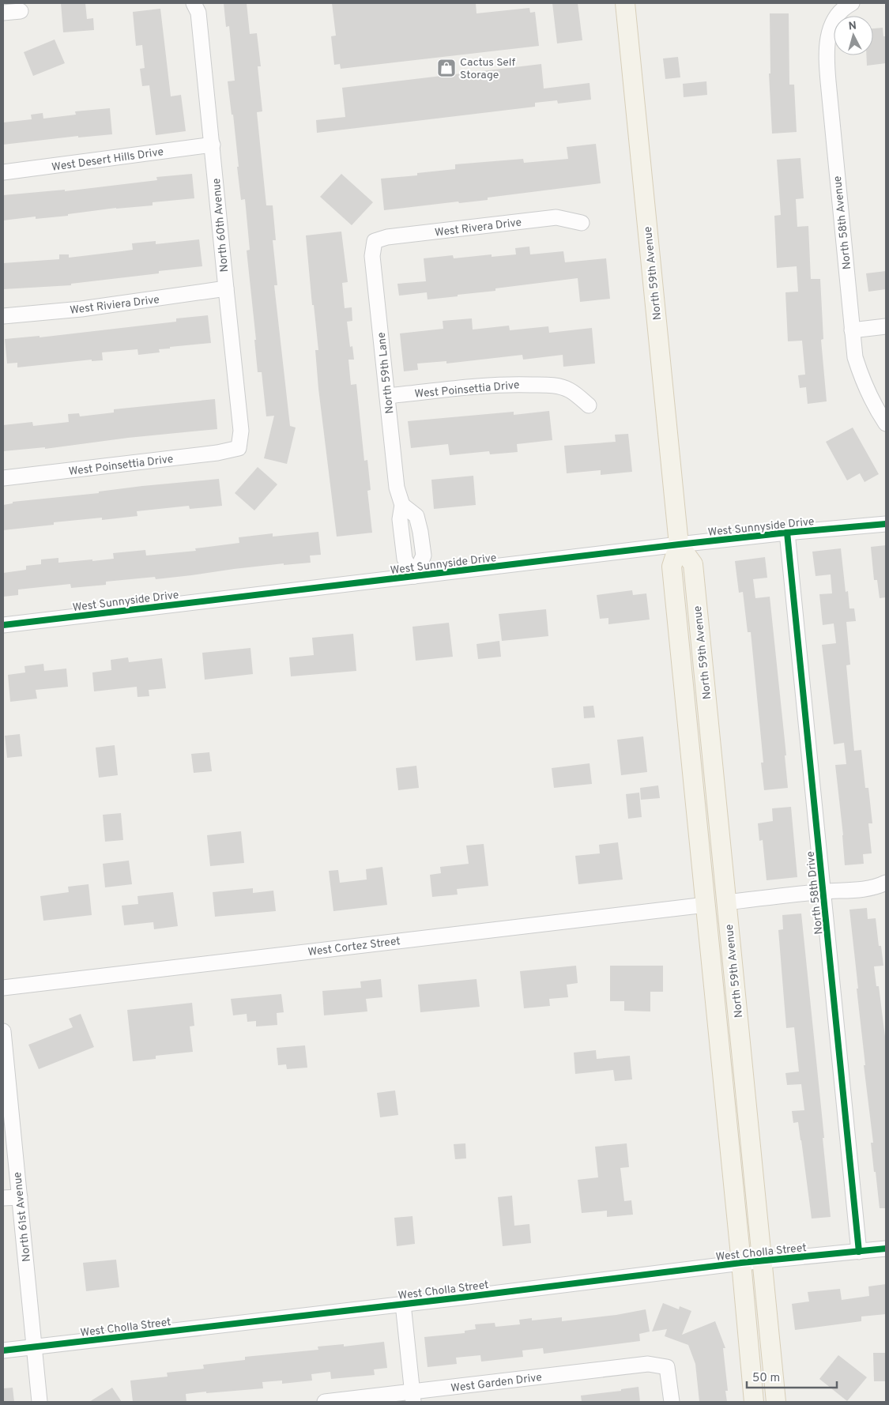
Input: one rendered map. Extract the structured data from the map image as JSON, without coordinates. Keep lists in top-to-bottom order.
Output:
{
  "streets": {
    "main road": ["North 59th Avenue"],
    "street": [
      "West Desert Hills Drive",
      "North 58th Avenue",
      "North 60th Avenue",
      "West Rivera Drive",
      "West Riviera Drive",
      "North 59th Lane",
      "West Poinsettia Drive",
      "West Sunnyside Drive",
      "North 58th Drive",
      "West Cortez Street",
      "North 61st Avenue",
      "West Cholla Street",
      "West Garden Drive"
    ]
  },
  "crossings": [
    ["West Desert Hills Drive", "North 60th Avenue"],
    ["North 60th Avenue", "West Riviera Drive"],
    ["North 60th Avenue", "West Poinsettia Drive"],
    ["West Rivera Drive", "North 59th Lane"],
    ["North 59th Avenue", "West Sunnyside Drive"],
    ["North 59th Avenue", "West Cortez Street"],
    ["North 59th Avenue", "West Cholla Street"],
    ["North 59th Lane", "West Poinsettia Drive"],
    ["North 59th Lane", "West Sunnyside Drive"],
    ["West Sunnyside Drive", "North 58th Drive"],
    ["North 58th Drive", "West Cholla Street"],
    ["North 61st Avenue", "West Cholla Street"]
  ],
  "places": {
    "shop": ["Cactus Self Storage"]
  },
  "scale_bar": "50 m",
  "north": "top"
}
